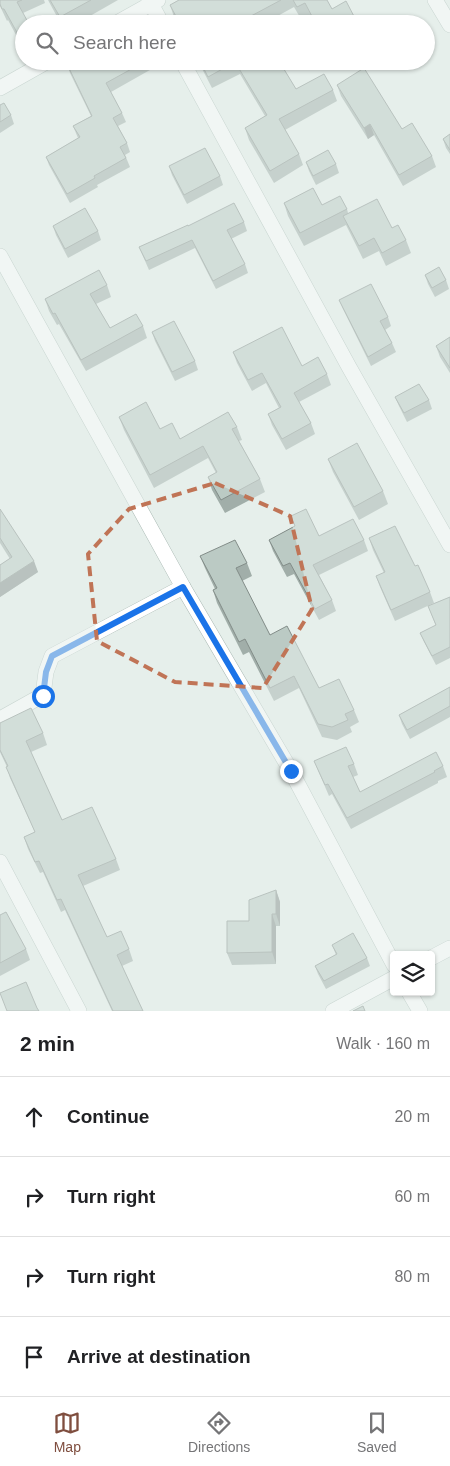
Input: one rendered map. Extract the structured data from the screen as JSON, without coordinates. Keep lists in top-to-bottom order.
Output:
{
  "page": {
    "search": "Search here",
    "heading": ["2 min", "Walk · 160 m"],
    "list": [
      ["Continue", "20 m"],
      ["Turn right", "60 m"],
      ["Turn right", "80 m"],
      "Arrive at destination"
    ],
    "nav": ["Map", "Directions", "Saved"]
  }
}
